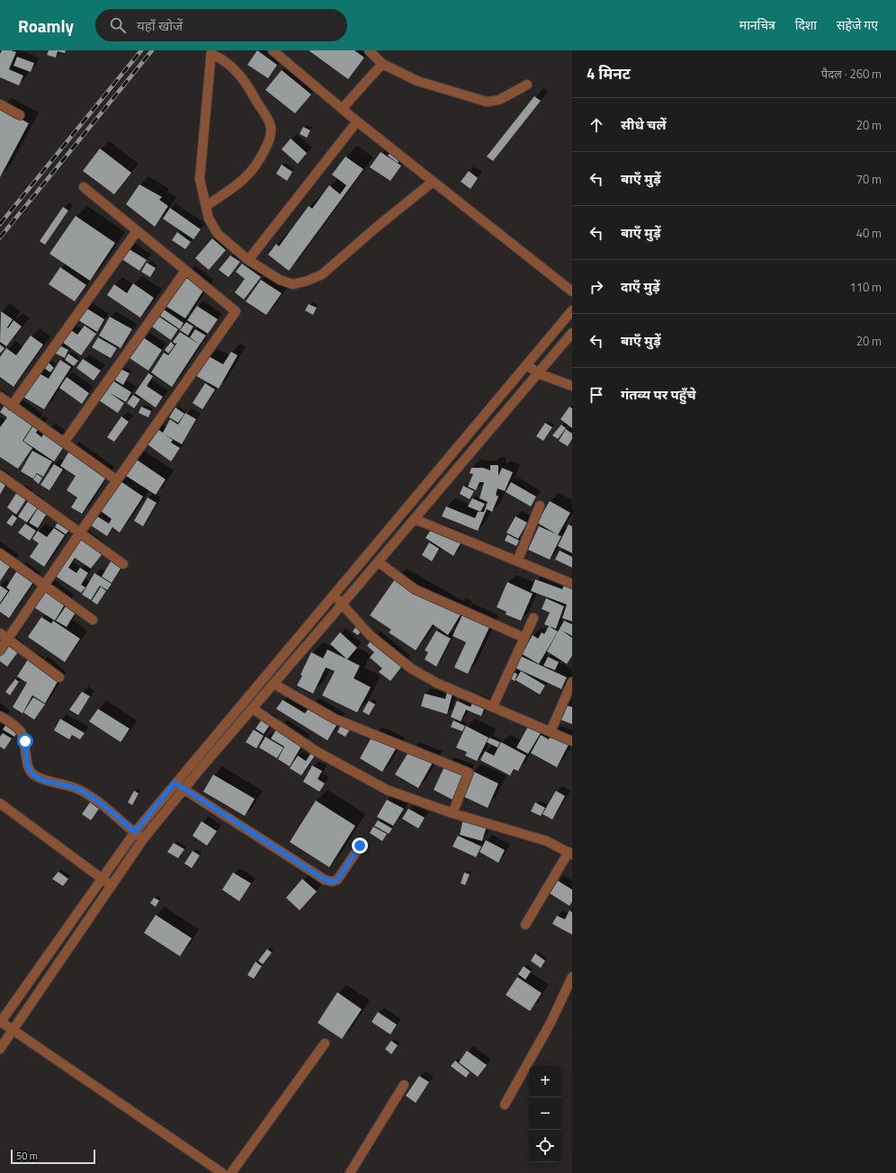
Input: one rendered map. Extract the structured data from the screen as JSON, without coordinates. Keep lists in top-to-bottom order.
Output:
{
  "scale_bar": "50 m",
  "page": {
    "header": "Roamly",
    "search": "यहाँ खोजें",
    "nav": ["मानचित्र", "दिशा", "सहेजे गए"],
    "heading": ["4 मिनट", "पैदल · 260 m"],
    "list": [
      ["सीधे चलें", "20 m"],
      ["बाएँ मुड़ें", "70 m"],
      ["बाएँ मुड़ें", "40 m"],
      ["दाएँ मुड़ें", "110 m"],
      ["बाएँ मुड़ें", "20 m"],
      "गंतव्य पर पहुँचे"
    ],
    "map_buttons": ["+", "−"],
    "scale": "50 m"
  }
}
